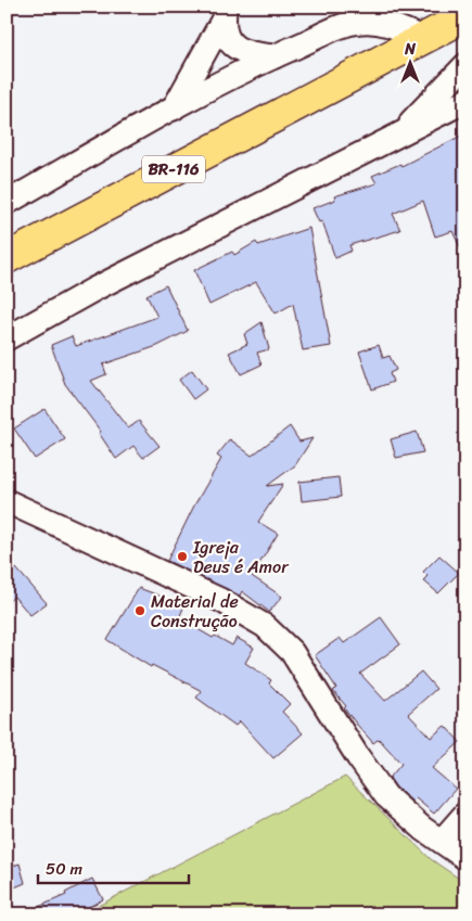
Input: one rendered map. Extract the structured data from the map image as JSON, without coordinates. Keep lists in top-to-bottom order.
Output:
{
  "streets": {
    "highway": ["BR-116"]
  },
  "places": ["Igreja Deus é Amor", "Material de Construção"],
  "scale_bar": "50 m",
  "north": "top"
}
